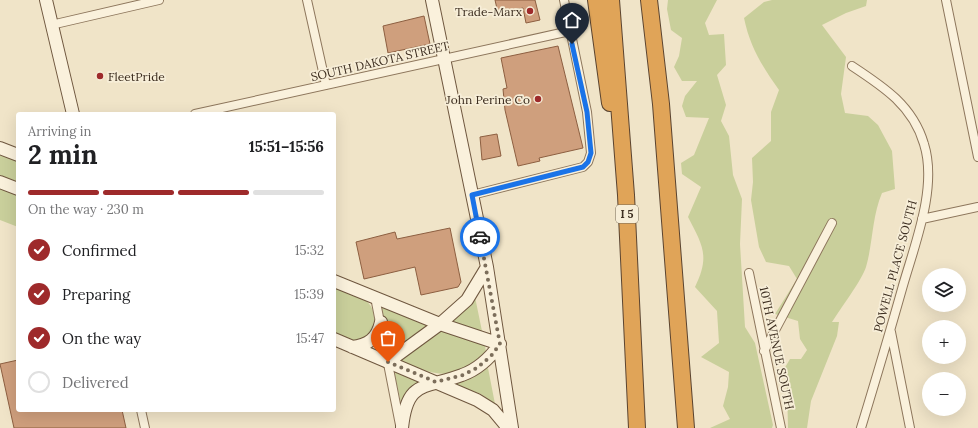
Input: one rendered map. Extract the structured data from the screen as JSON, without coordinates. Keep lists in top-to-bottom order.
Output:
{
  "streets": {
    "highway": ["I 5"],
    "street": ["SOUTH DAKOTA STREET", "POWELL PLACE SOUTH", "10TH AVENUE SOUTH"]
  },
  "places": ["Trade-Marx", "FleetPride", "John Perine Co"],
  "page": {
    "heading": ["2 min", "Arriving in", "15:51–15:56"],
    "bar": "On the way · 230 m",
    "list": [
      ["Confirmed", "15:32"],
      ["Preparing", "15:39"],
      ["On the way", "15:47"],
      "Delivered"
    ],
    "map_buttons": ["+", "−"]
  }
}
